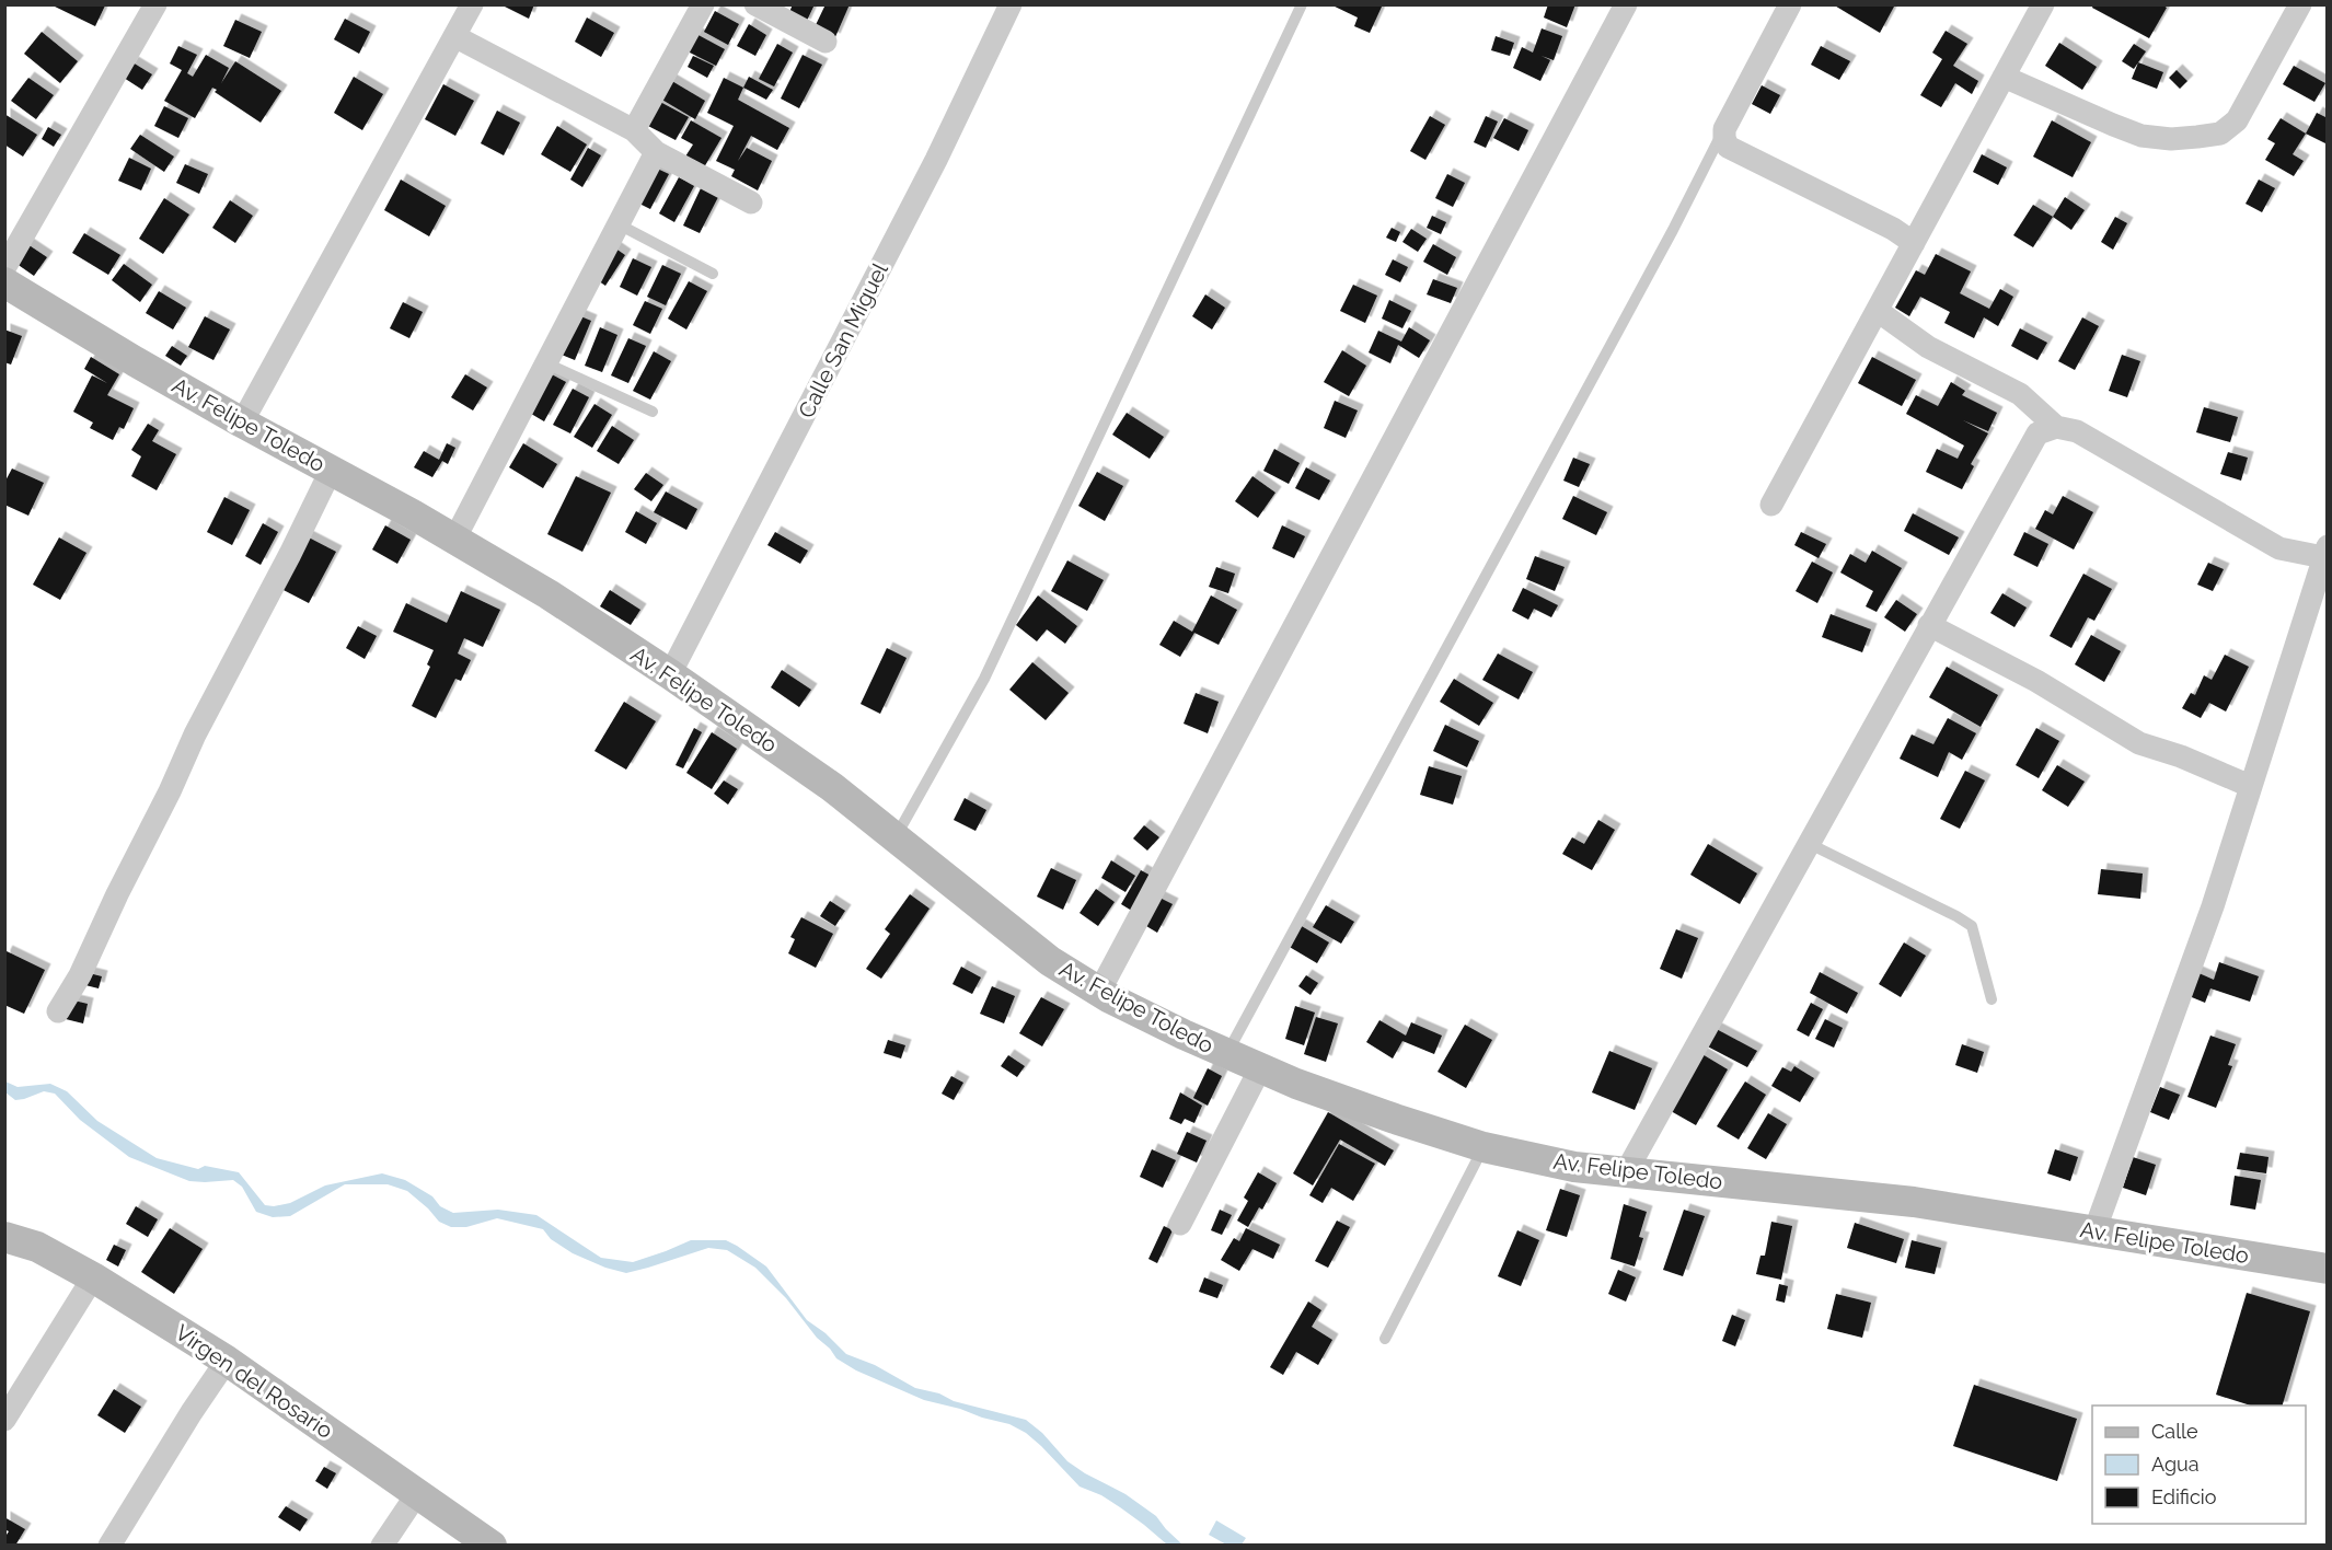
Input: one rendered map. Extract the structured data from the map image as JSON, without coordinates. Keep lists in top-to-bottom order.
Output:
{
  "streets": {
    "main road": ["Av. Felipe Toledo", "Virgen del Rosario"],
    "street": ["Calle San Miguel"]
  },
  "crossings": [
    ["Calle San Miguel", "Av. Felipe Toledo"]
  ],
  "legend": ["Calle", "Agua", "Edificio"]
}
